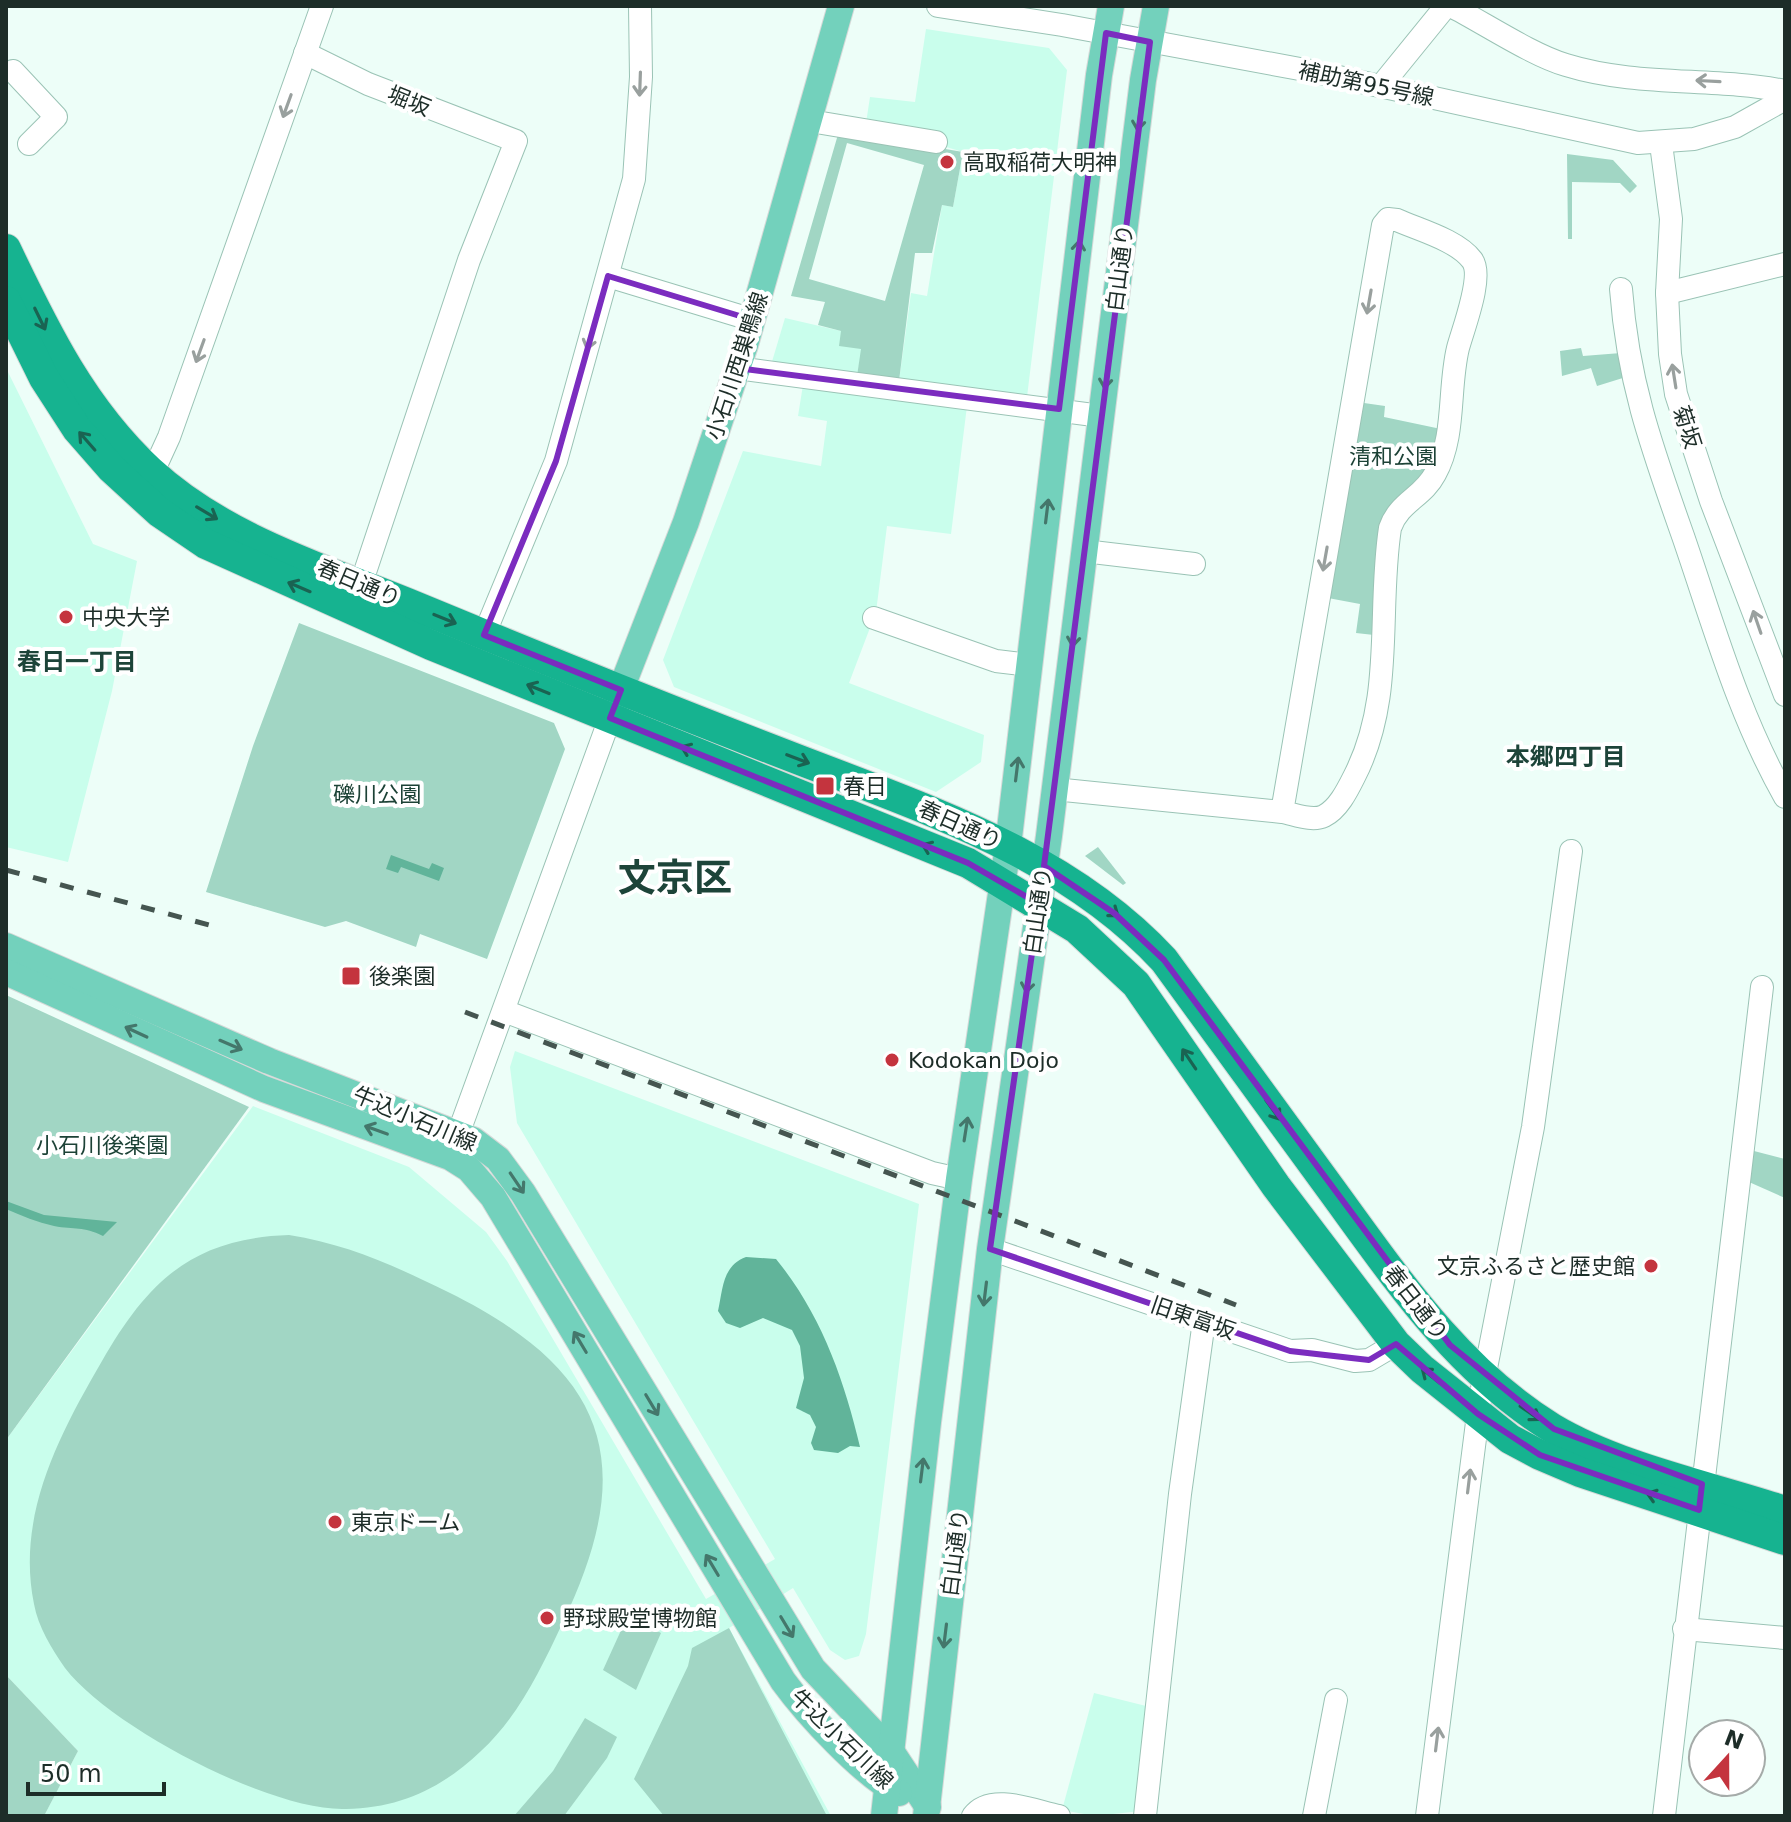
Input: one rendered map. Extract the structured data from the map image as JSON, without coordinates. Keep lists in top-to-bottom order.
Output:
{
  "streets": {
    "highway": ["春日通り"],
    "main road": ["白山通り", "小石川西巣鴨線", "牛込小石川線"],
    "street": [
      "補助第95号線",
      "堀坂",
      "菊坂",
      "旧東富坂"
    ]
  },
  "crossings": [
    ["補助第95号線", "白山通り"],
    ["補助第95号線", "菊坂"],
    ["堀坂", "春日通り"],
    ["白山通り", "春日通り"],
    ["白山通り", "牛込小石川線"],
    ["白山通り", "旧東富坂"],
    ["小石川西巣鴨線", "春日通り"],
    ["春日通り", "旧東富坂"]
  ],
  "districts": ["春日一丁目", "本郷四丁目", "文京区"],
  "parks": ["清和公園", "礫川公園", "小石川後楽園"],
  "places": {
    "other": [
      "高取稲荷大明神",
      "中央大学",
      "Kodokan Dojo",
      "文京ふるさと歴史館",
      "東京ドーム",
      "野球殿堂博物館"
    ],
    "transit": ["春日", "後楽園"]
  },
  "scale_bar": "50 m",
  "north": "top"
}
